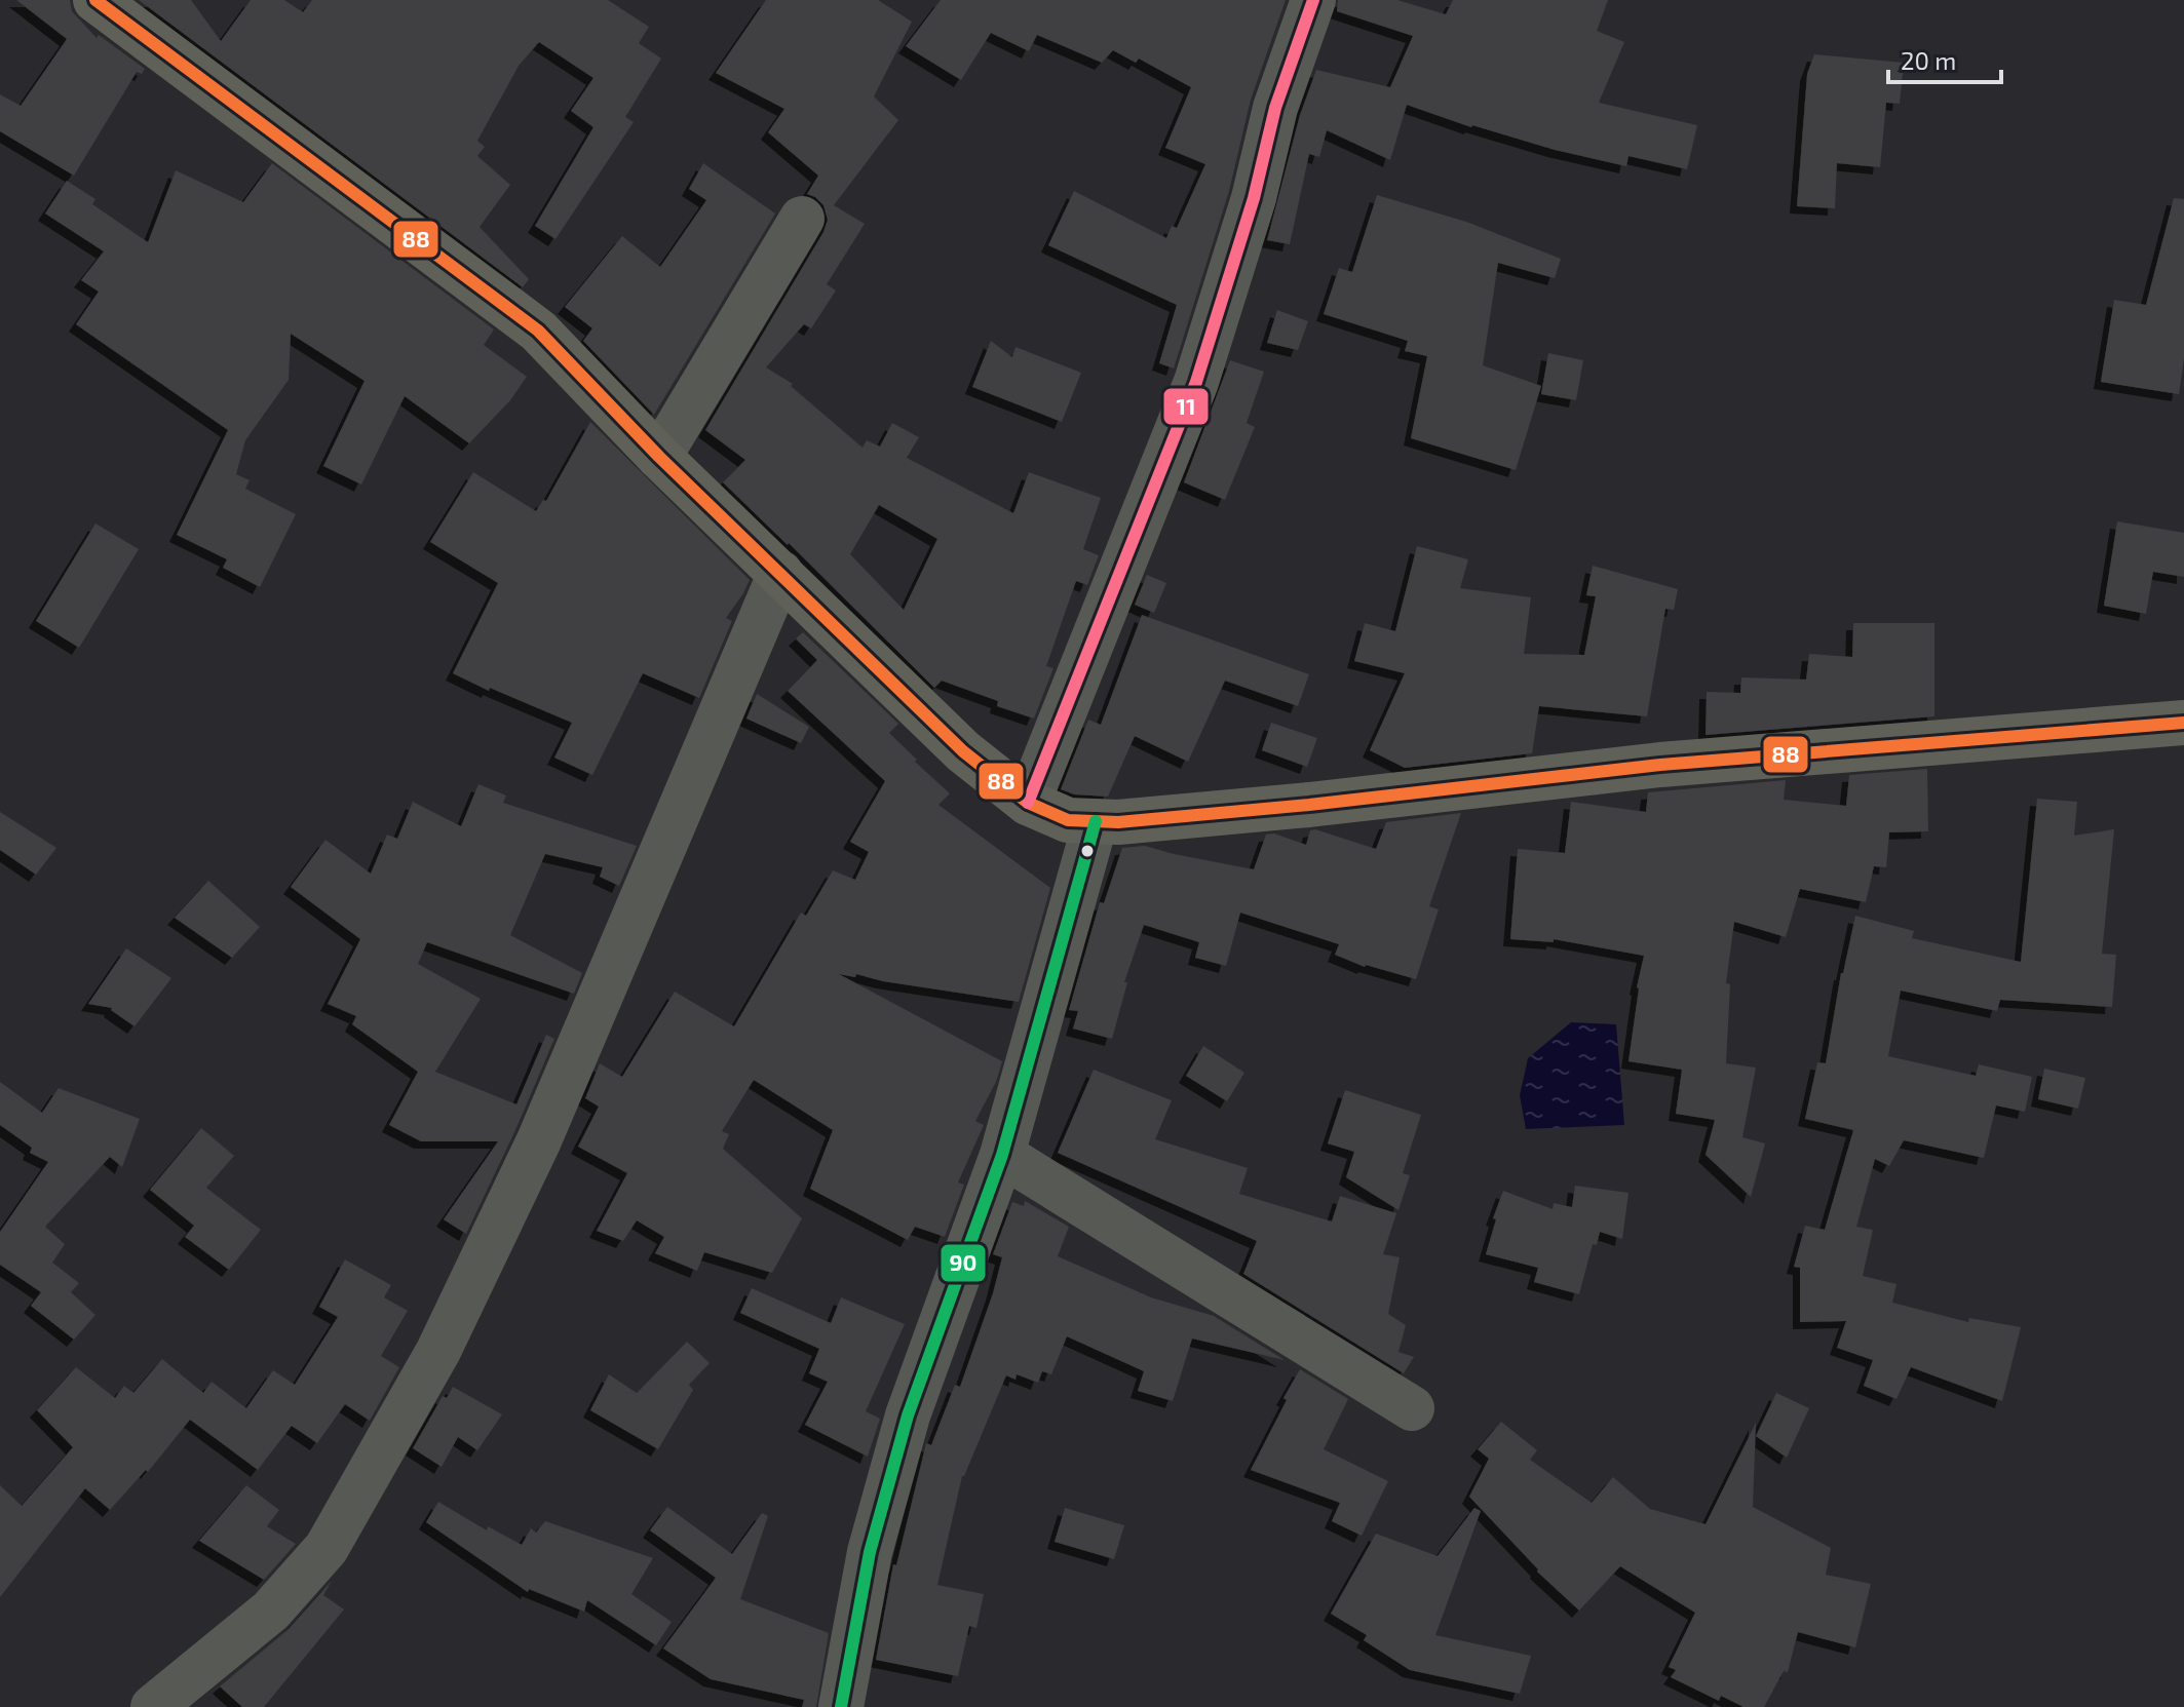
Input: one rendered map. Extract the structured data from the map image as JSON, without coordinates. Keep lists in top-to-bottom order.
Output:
{
  "lines": ["transit line 88", "transit line 11", "transit line 90"],
  "scale_bar": "20 m"
}
